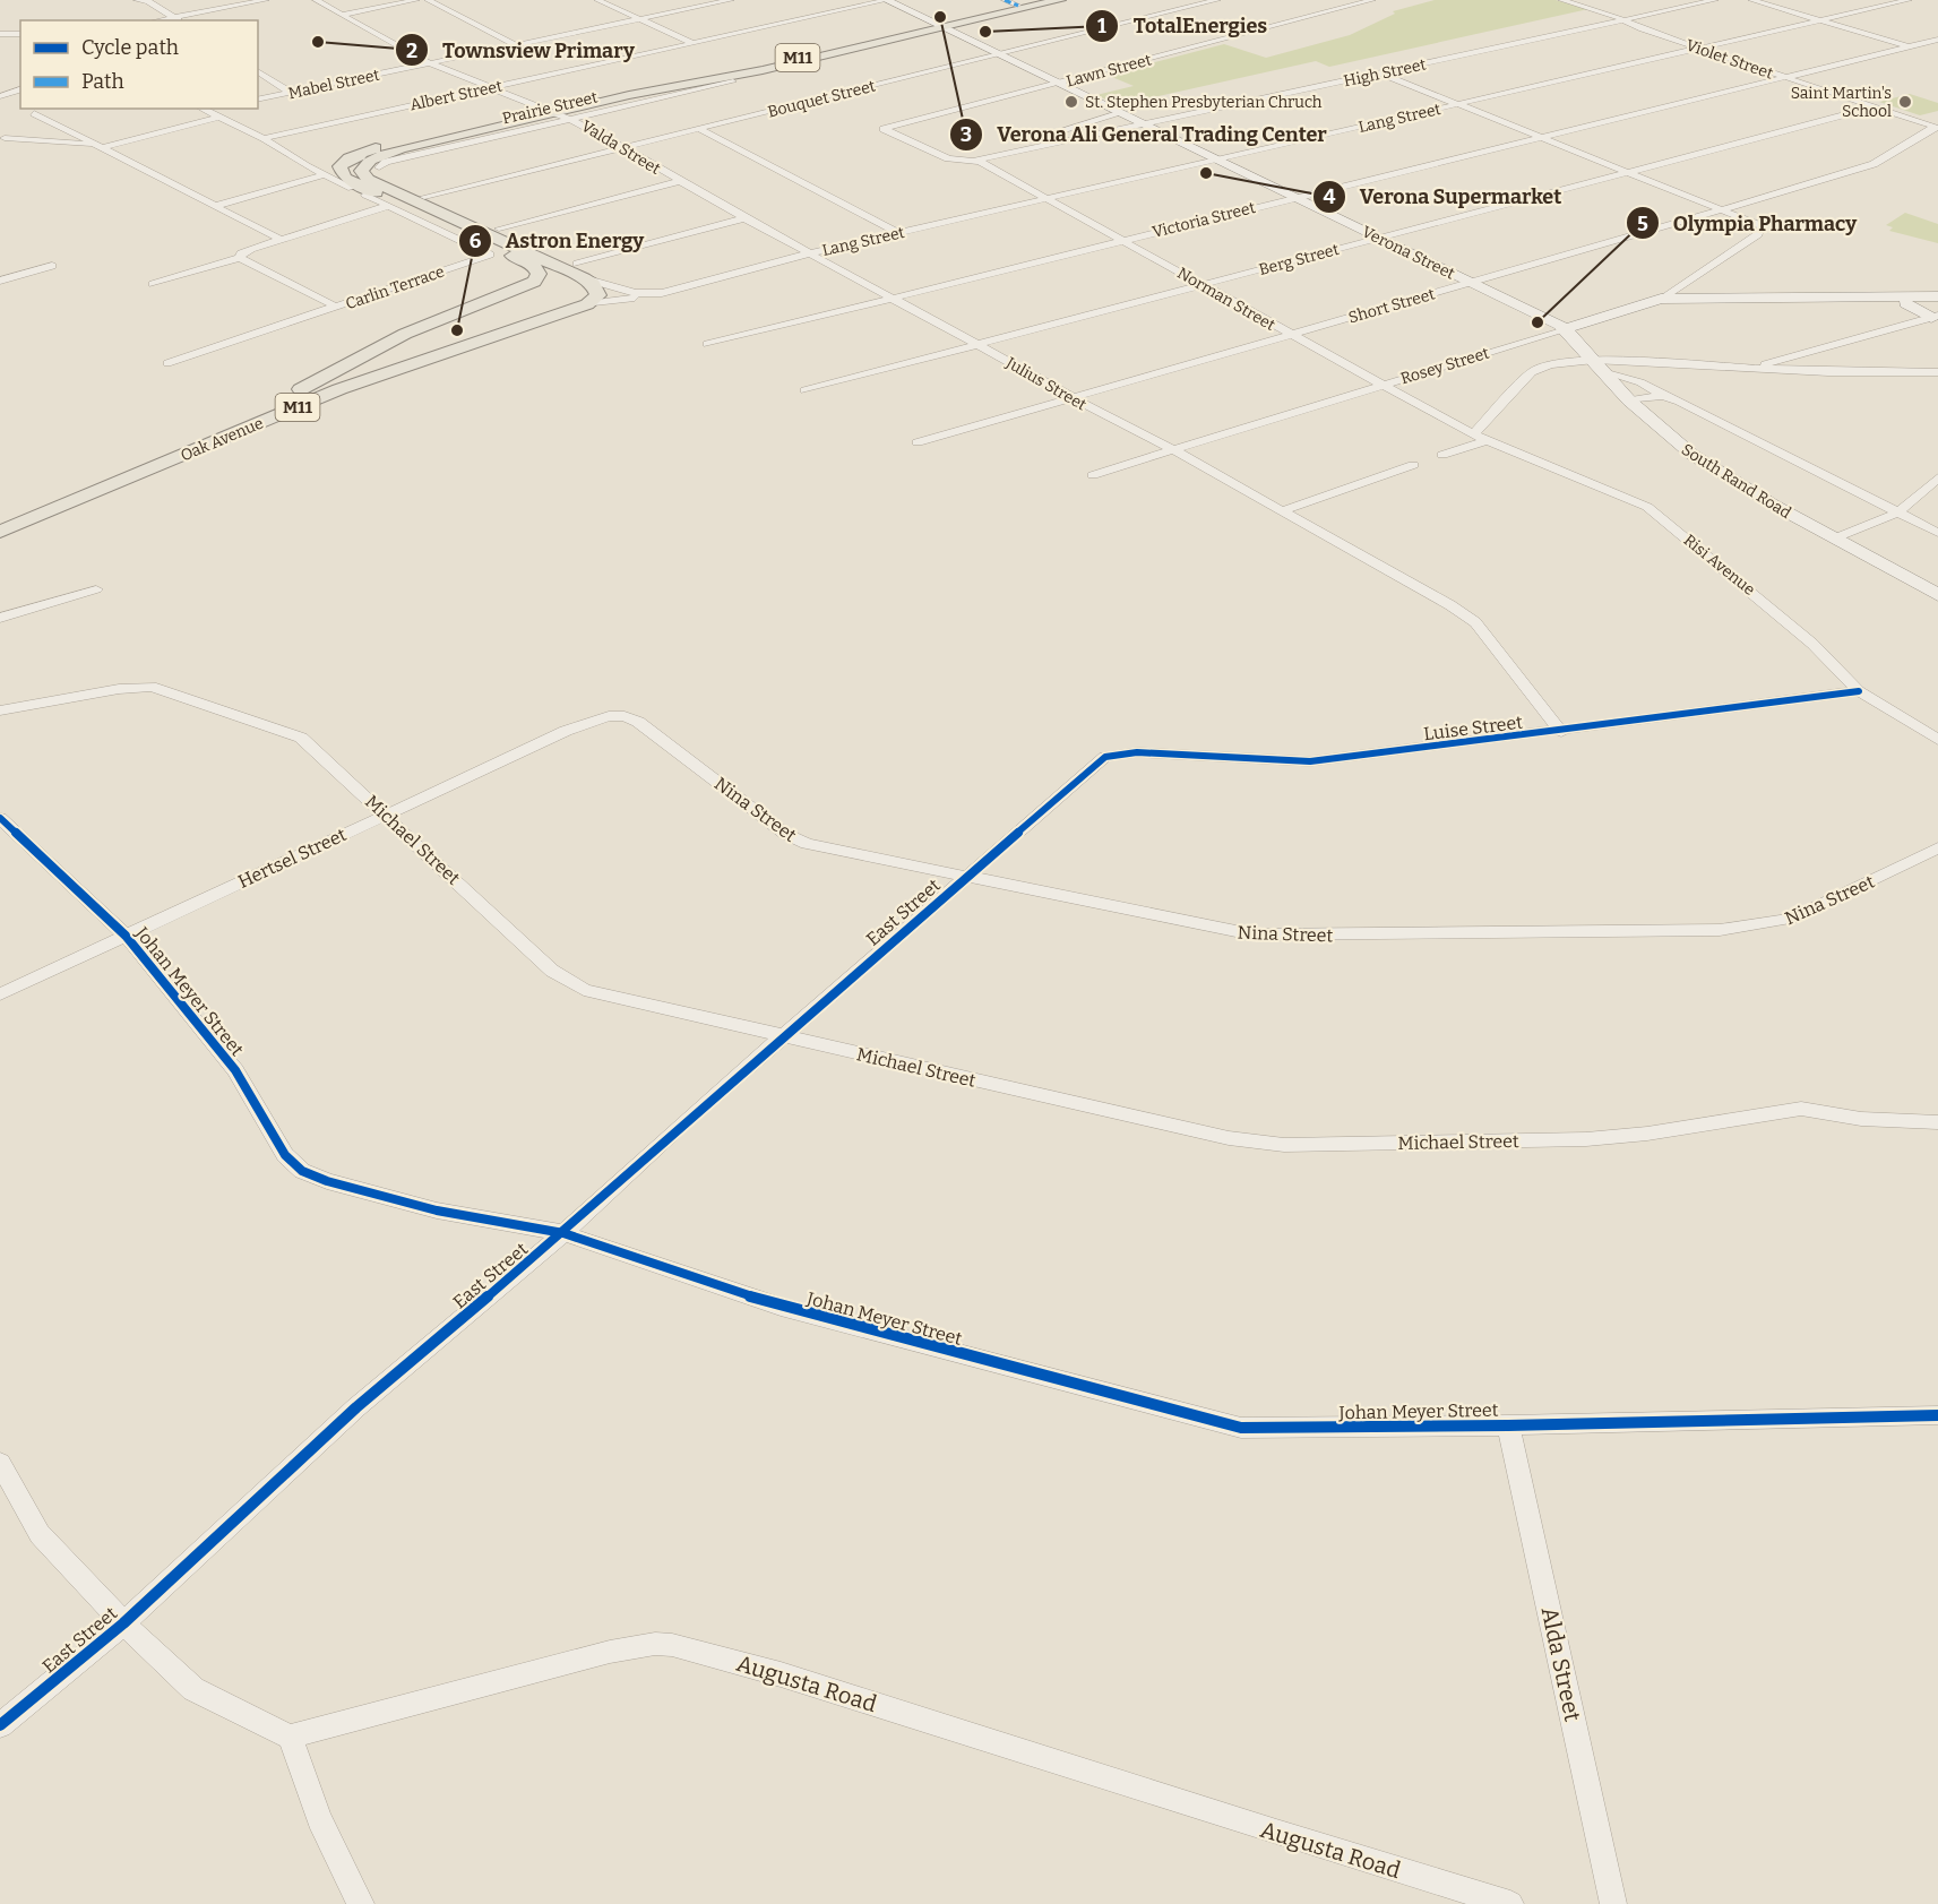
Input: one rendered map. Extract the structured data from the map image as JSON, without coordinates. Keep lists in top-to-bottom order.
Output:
{
  "streets": {
    "main road": [
      "M11",
      "Prairie Street",
      "Verona Street",
      "Rosey Street",
      "Oak Avenue",
      "South Rand Road"
    ],
    "street": [
      "Violet Street",
      "Lawn Street",
      "High Street",
      "Mabel Street",
      "Albert Street",
      "Bouquet Street",
      "Lang Street",
      "Valda Street",
      "Victoria Street",
      "Berg Street",
      "Carlin Terrace",
      "Norman Street",
      "Short Street",
      "Julius Street",
      "Risi Avenue",
      "Luise Street",
      "Nina Street",
      "Michael Street",
      "Hertsel Street",
      "East Street",
      "Johan Meyer Street",
      "Alda Street",
      "Augusta Road"
    ]
  },
  "crossings": [
    ["Violet Street", "High Street"],
    ["Violet Street", "Lang Street"],
    ["Violet Street", "Victoria Street"],
    ["Violet Street", "Berg Street"],
    ["Violet Street", "Short Street"],
    ["Lawn Street", "High Street"],
    ["Lawn Street", "Verona Street"],
    ["Lawn Street", "Norman Street"],
    ["High Street", "Verona Street"],
    ["High Street", "Norman Street"],
    ["Mabel Street", "Valda Street"],
    ["Albert Street", "Valda Street"],
    ["Albert Street", "Verona Street"],
    ["Bouquet Street", "Valda Street"],
    ["Bouquet Street", "Verona Street"],
    ["Prairie Street", "Valda Street"],
    ["Prairie Street", "Verona Street"],
    ["Prairie Street", "Oak Avenue"],
    ["Lang Street", "Valda Street"],
    ["Lang Street", "Verona Street"],
    ["Lang Street", "Norman Street"],
    ["Lang Street", "Julius Street"],
    ["Valda Street", "Julius Street"],
    ["Victoria Street", "Verona Street"],
    ["Victoria Street", "Norman Street"],
    ["Victoria Street", "Julius Street"],
    ["Verona Street", "Berg Street"],
    ["Verona Street", "Short Street"],
    ["Verona Street", "Rosey Street"],
    ["Verona Street", "South Rand Road"],
    ["Berg Street", "Norman Street"],
    ["Berg Street", "Julius Street"],
    ["Norman Street", "Short Street"],
    ["Norman Street", "Rosey Street"],
    ["Norman Street", "Risi Avenue"],
    ["Short Street", "Rosey Street"],
    ["Short Street", "Julius Street"],
    ["Rosey Street", "Julius Street"],
    ["Rosey Street", "South Rand Road"],
    ["Julius Street", "Luise Street"],
    ["Risi Avenue", "Luise Street"],
    ["Luise Street", "East Street"],
    ["Nina Street", "Hertsel Street"],
    ["Nina Street", "East Street"],
    ["Michael Street", "Hertsel Street"],
    ["Michael Street", "East Street"],
    ["Hertsel Street", "Johan Meyer Street"],
    ["East Street", "Johan Meyer Street"],
    ["Johan Meyer Street", "Alda Street"]
  ],
  "places": [
    "Verona Ali General Trading Center",
    "TotalEnergies",
    "Townsview Primary",
    "St. Stephen Presbyterian Chruch",
    "Saint Martin's School",
    "Verona Supermarket",
    "Olympia Pharmacy",
    "Astron Energy"
  ],
  "legend": ["Cycle path", "Path"]
}
